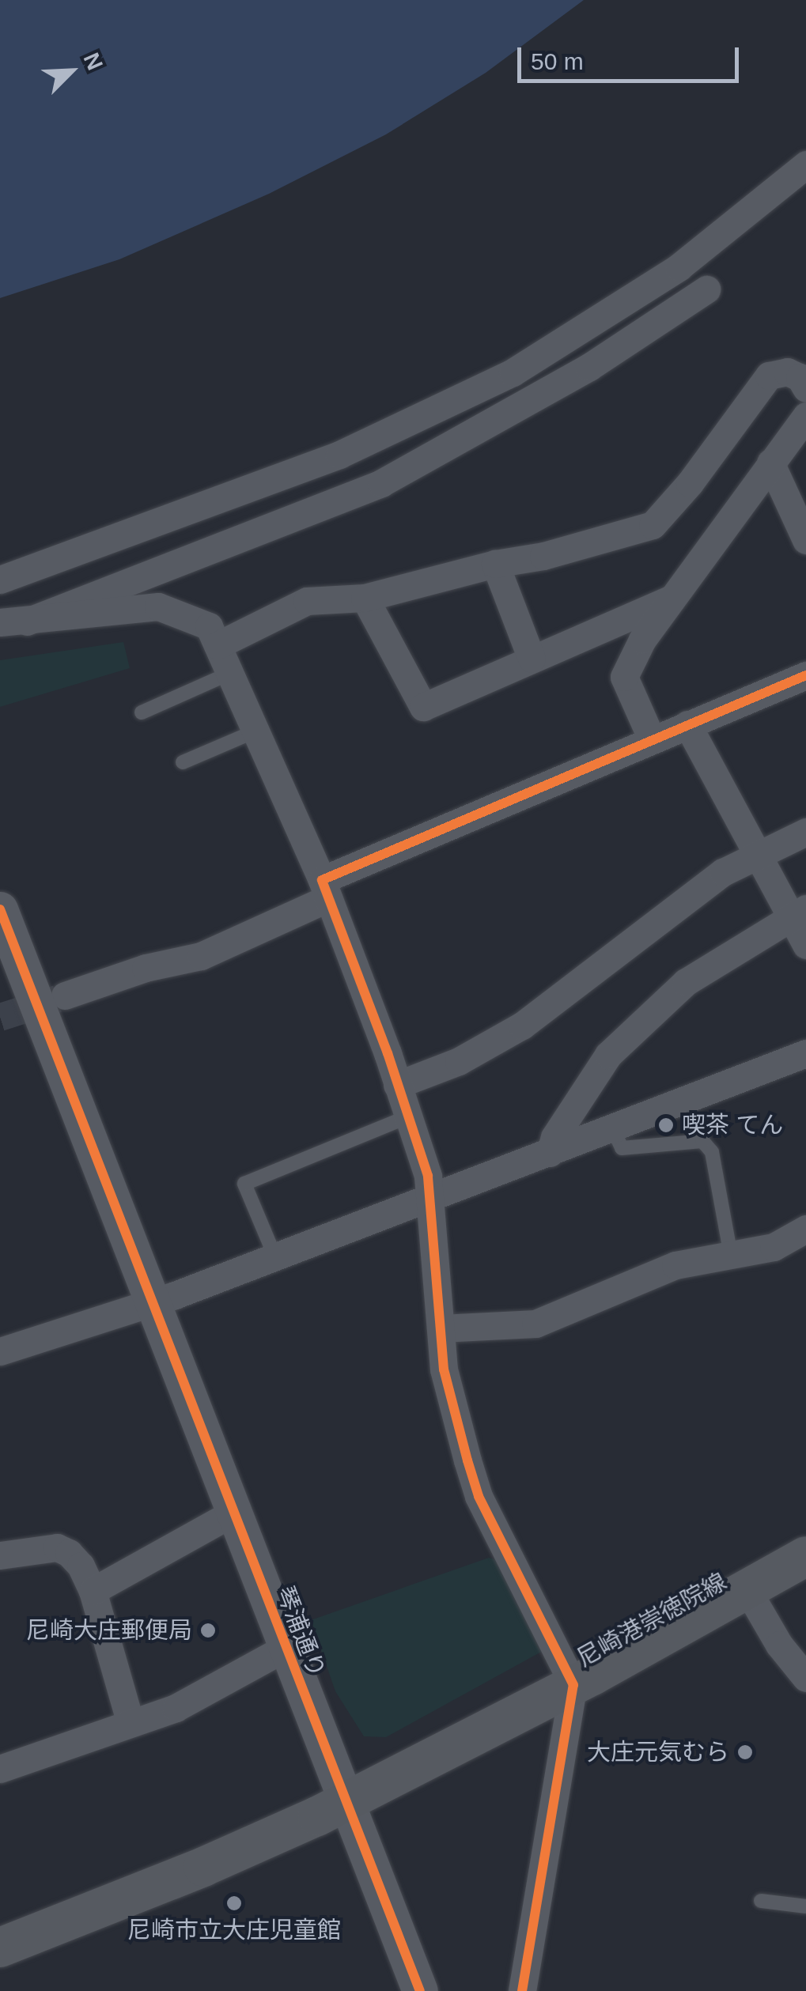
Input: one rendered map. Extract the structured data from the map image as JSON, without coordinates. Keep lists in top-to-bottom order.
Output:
{
  "streets": {
    "main road": ["尼崎港崇徳院線"],
    "street": ["琴浦通り"]
  },
  "crossings": [
    ["尼崎港崇徳院線", "琴浦通り"]
  ],
  "places": [
    "喫茶 てん",
    "尼崎大庄郵便局",
    "大庄元気むら",
    "尼崎市立大庄児童館"
  ],
  "scale_bar": "50 m",
  "north": "top right"
}
